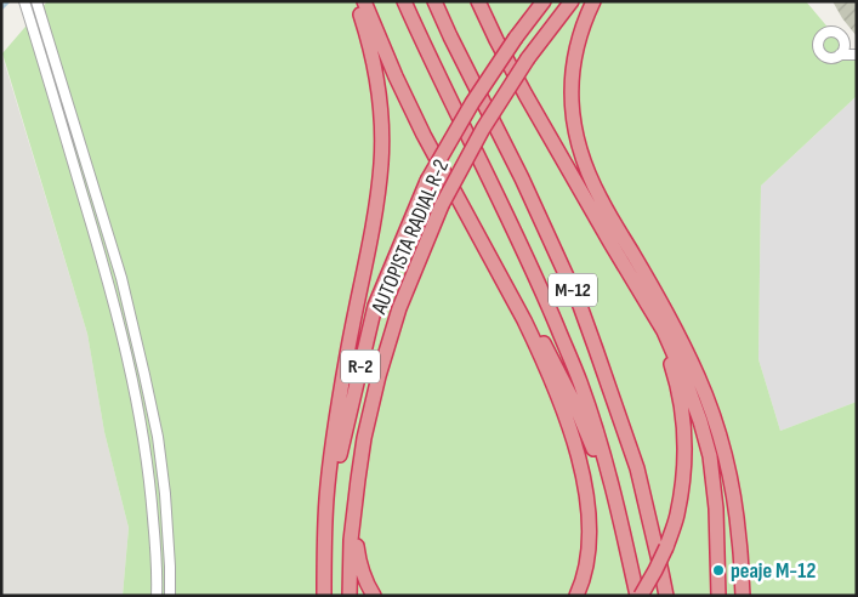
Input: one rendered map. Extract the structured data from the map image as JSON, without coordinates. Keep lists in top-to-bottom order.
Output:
{
  "streets": {
    "highway": ["AUTOPISTA RADIAL R-2", "M-12", "R-2"]
  },
  "crossings": [
    ["AUTOPISTA RADIAL R-2", "R-2"]
  ],
  "places": ["peaje M-12"]
}
